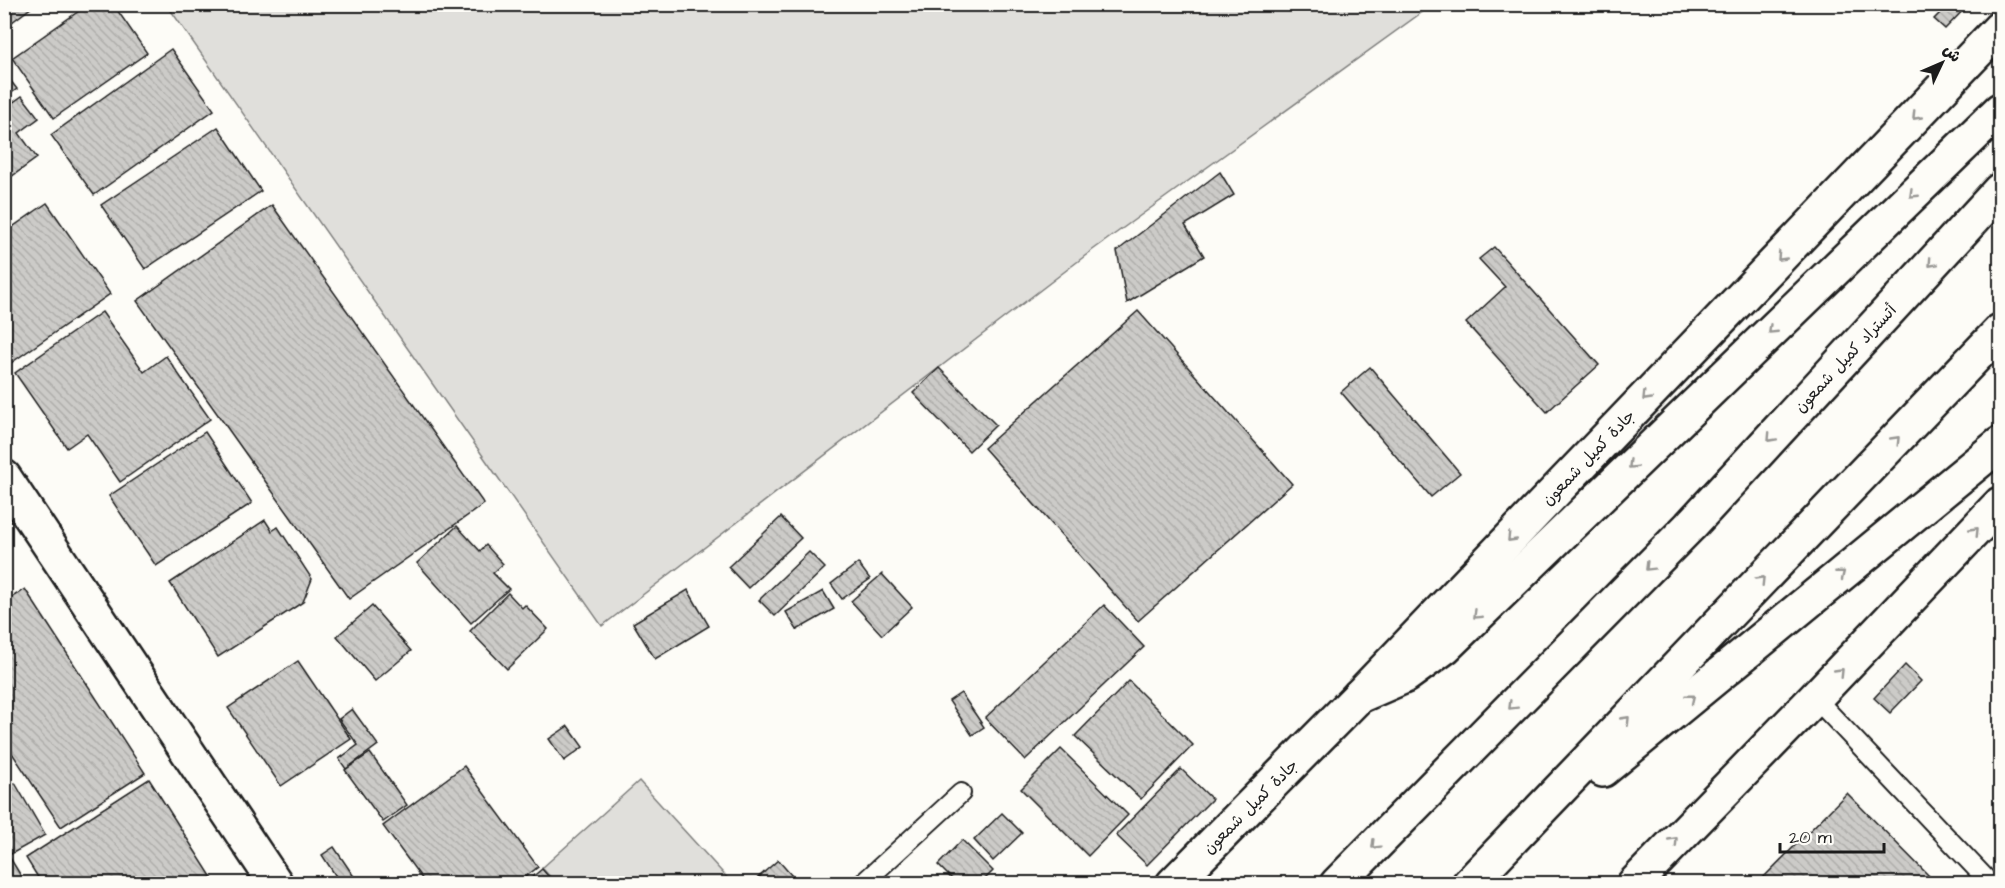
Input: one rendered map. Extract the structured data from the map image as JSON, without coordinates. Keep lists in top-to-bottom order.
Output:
{
  "streets": {
    "main road": ["أتستراد كميل شمعون", "جادة كميل شمعون"]
  },
  "scale_bar": "20 m",
  "north": "top right"
}
